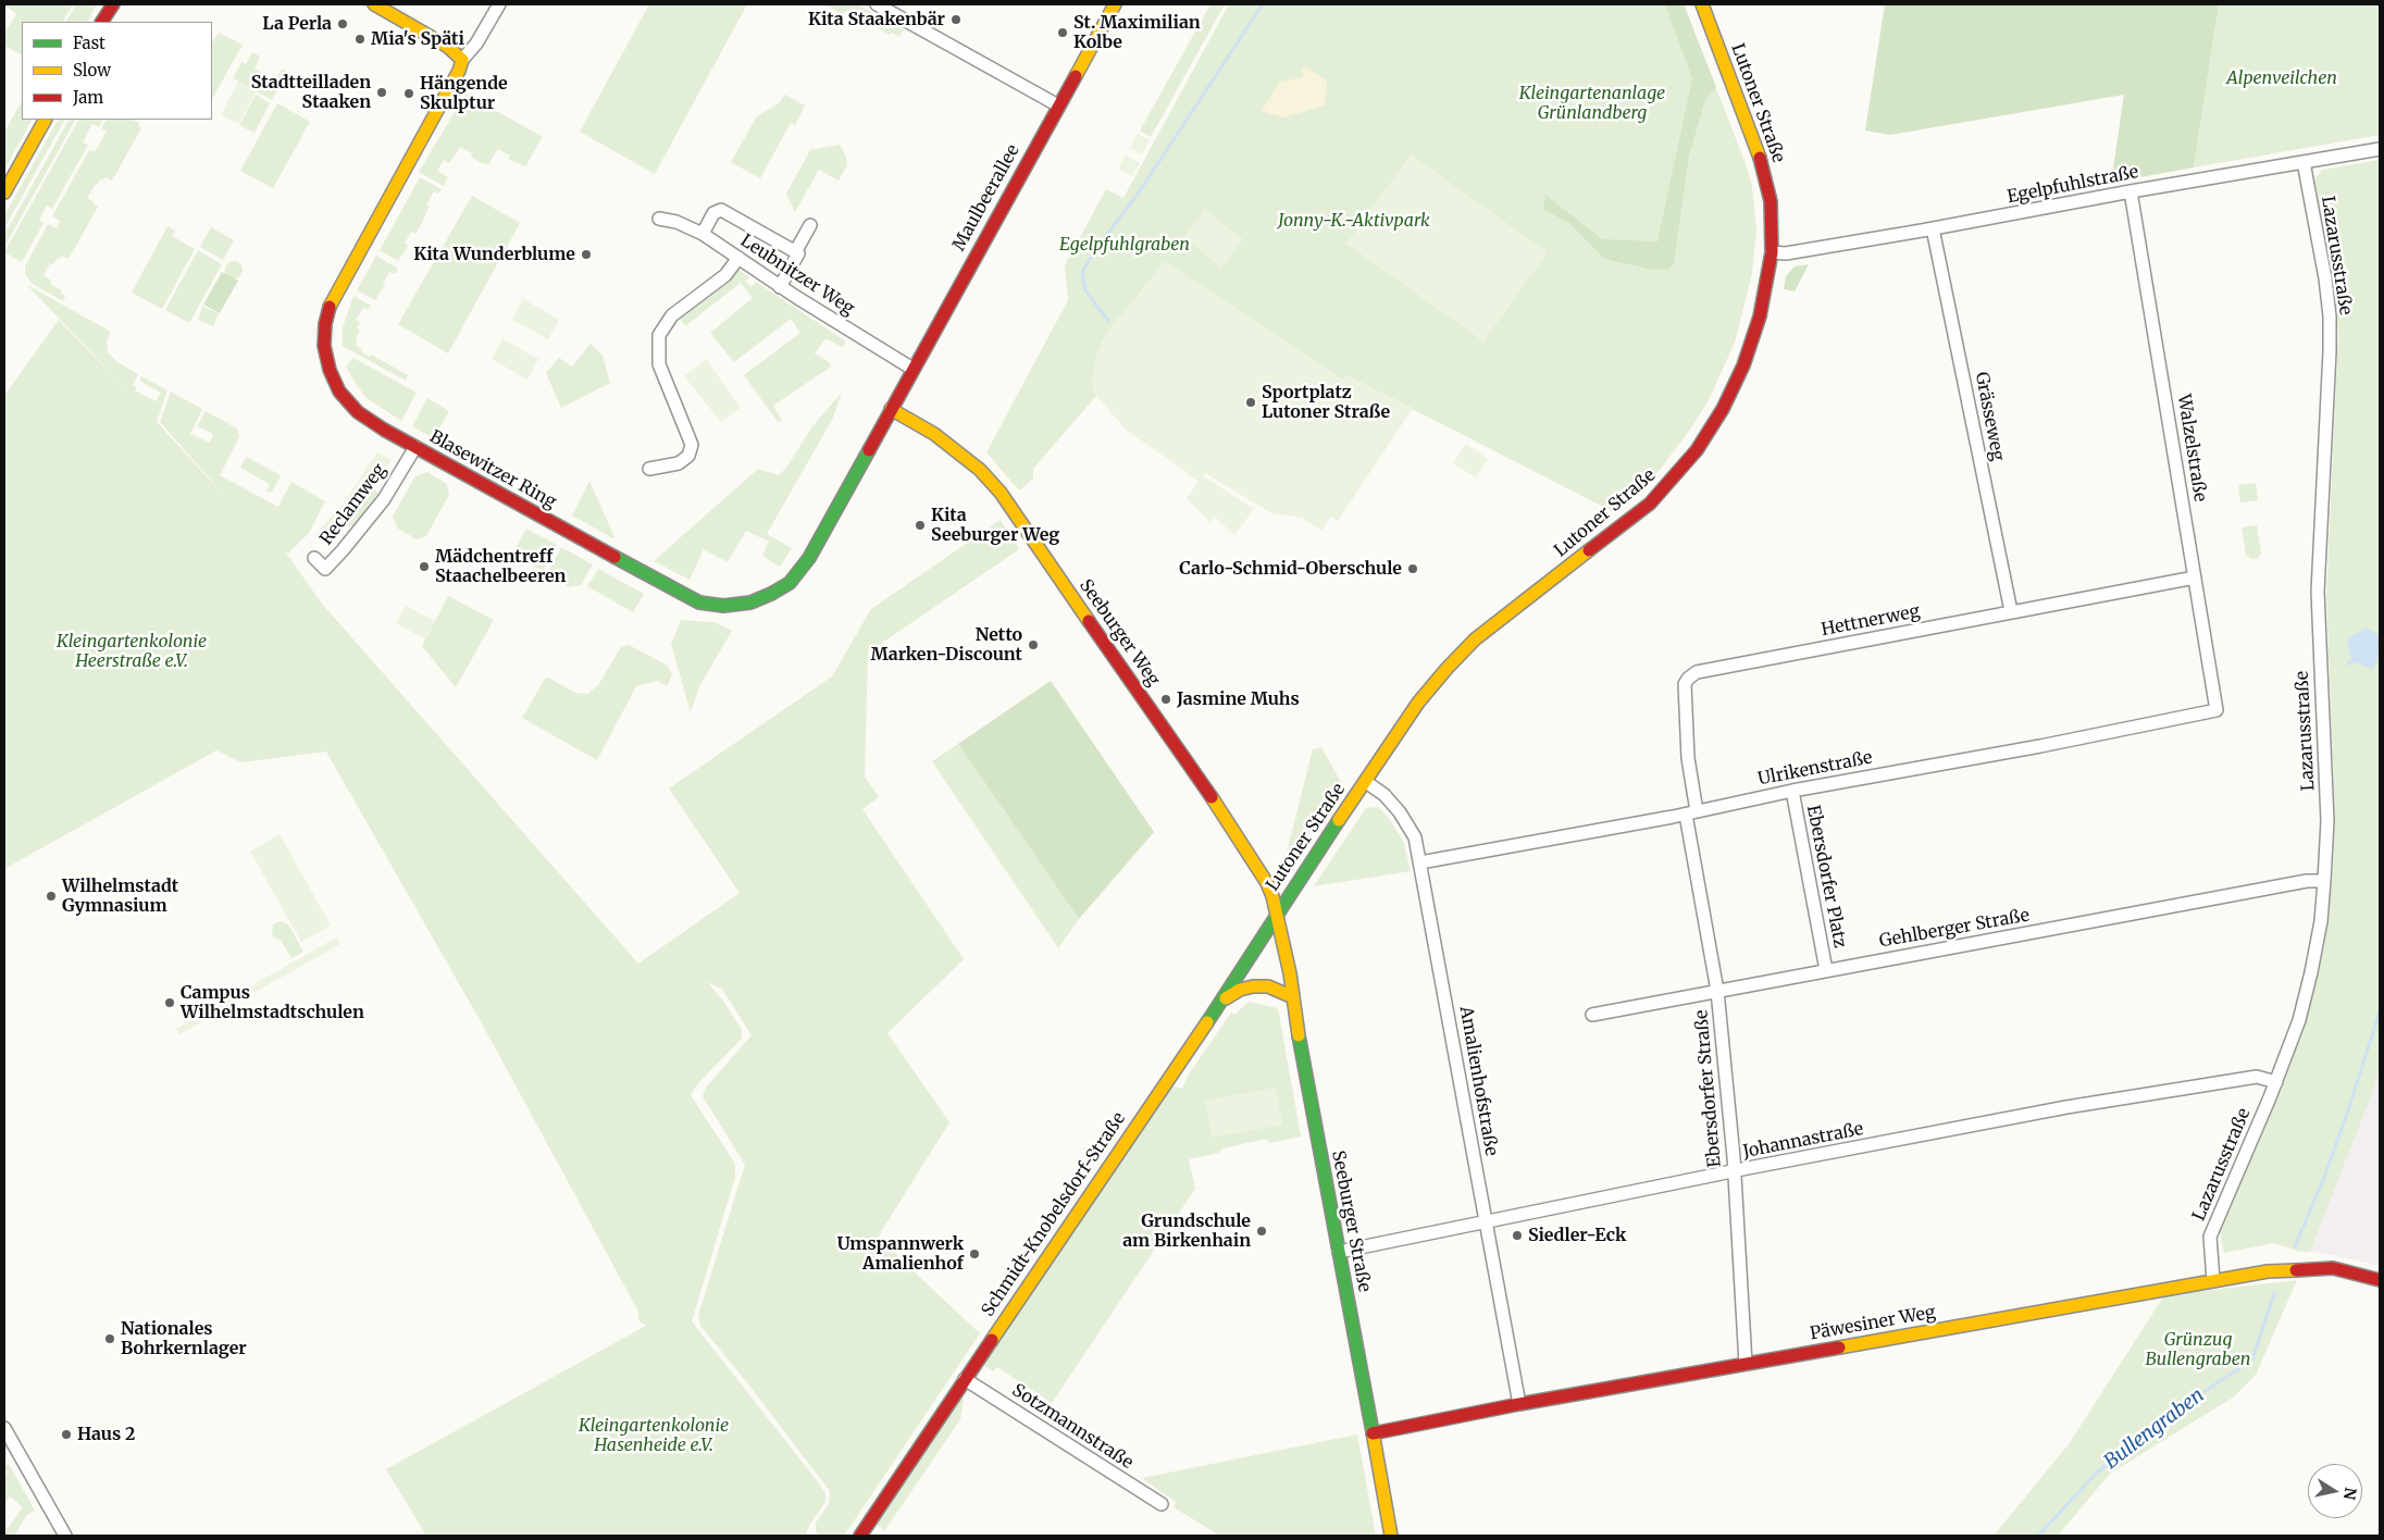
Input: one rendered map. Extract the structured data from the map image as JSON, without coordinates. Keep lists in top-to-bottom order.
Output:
{
  "streets": {
    "street": [
      "Lutoner Straße",
      "Egelpfuhlstraße",
      "Maulbeerallee",
      "Lazarusstraße",
      "Leubnitzer Weg",
      "Grässeweg",
      "Walzelstraße",
      "Blasewitzer Ring",
      "Reclamweg",
      "Hettnerweg",
      "Seeburger Weg",
      "Ulrikenstraße",
      "Ebersdorfer Platz",
      "Gehlberger Straße",
      "Amalienhofstraße",
      "Ebersdorfer Straße",
      "Johannastraße",
      "Schmidt-Knobelsdorf-Straße",
      "Seeburger Straße",
      "Päwesiner Weg",
      "Sotzmannstraße"
    ]
  },
  "crossings": [
    ["Lutoner Straße", "Egelpfuhlstraße"],
    ["Lutoner Straße", "Seeburger Weg"],
    ["Lutoner Straße", "Amalienhofstraße"],
    ["Lutoner Straße", "Schmidt-Knobelsdorf-Straße"],
    ["Lutoner Straße", "Seeburger Straße"],
    ["Egelpfuhlstraße", "Lazarusstraße"],
    ["Egelpfuhlstraße", "Grässeweg"],
    ["Egelpfuhlstraße", "Walzelstraße"],
    ["Maulbeerallee", "Leubnitzer Weg"],
    ["Maulbeerallee", "Blasewitzer Ring"],
    ["Maulbeerallee", "Seeburger Weg"],
    ["Lazarusstraße", "Gehlberger Straße"],
    ["Lazarusstraße", "Johannastraße"],
    ["Lazarusstraße", "Päwesiner Weg"],
    ["Grässeweg", "Hettnerweg"],
    ["Walzelstraße", "Hettnerweg"],
    ["Walzelstraße", "Ulrikenstraße"],
    ["Blasewitzer Ring", "Reclamweg"],
    ["Blasewitzer Ring", "Seeburger Weg"],
    ["Hettnerweg", "Ulrikenstraße"],
    ["Hettnerweg", "Ebersdorfer Straße"],
    ["Seeburger Weg", "Schmidt-Knobelsdorf-Straße"],
    ["Seeburger Weg", "Seeburger Straße"],
    ["Ulrikenstraße", "Ebersdorfer Platz"],
    ["Ulrikenstraße", "Amalienhofstraße"],
    ["Ulrikenstraße", "Ebersdorfer Straße"],
    ["Ebersdorfer Platz", "Gehlberger Straße"],
    ["Gehlberger Straße", "Ebersdorfer Straße"],
    ["Amalienhofstraße", "Johannastraße"],
    ["Amalienhofstraße", "Päwesiner Weg"],
    ["Ebersdorfer Straße", "Johannastraße"],
    ["Ebersdorfer Straße", "Päwesiner Weg"],
    ["Johannastraße", "Seeburger Straße"],
    ["Schmidt-Knobelsdorf-Straße", "Seeburger Straße"],
    ["Schmidt-Knobelsdorf-Straße", "Sotzmannstraße"],
    ["Seeburger Straße", "Päwesiner Weg"]
  ],
  "water": ["Bullengraben"],
  "parks": [
    "Alpenveilchen",
    "Kleingartenanlage Grünlandberg",
    "Jonny-K.-Aktivpark",
    "Egelpfuhlgraben",
    "Kleingartenkolonie Heerstraße e.V.",
    "Grünzug Bullengraben",
    "Kleingartenkolonie Hasenheide e.V."
  ],
  "places": [
    "Kita Staakenbär",
    "La Perla",
    "St. Maximilian Kolbe",
    "Mia's Späti",
    "Stadtteilladen Staaken",
    "Hängende Skulptur",
    "Kita Wunderblume",
    "Sportplatz Lutoner Straße",
    "Kita Seeburger Weg",
    "Mädchentreff Staachelbeeren",
    "Carlo-Schmid-Oberschule",
    "Netto Marken-Discount",
    "Jasmine Muhs",
    "Wilhelmstadt Gymnasium",
    "Campus Wilhelmstadtschulen",
    "Grundschule am Birkenhain",
    "Siedler-Eck",
    "Umspannwerk Amalienhof",
    "Nationales Bohrkernlager",
    "Haus 2"
  ],
  "legend": ["Fast", "Slow", "Jam"],
  "north": "right"
}
